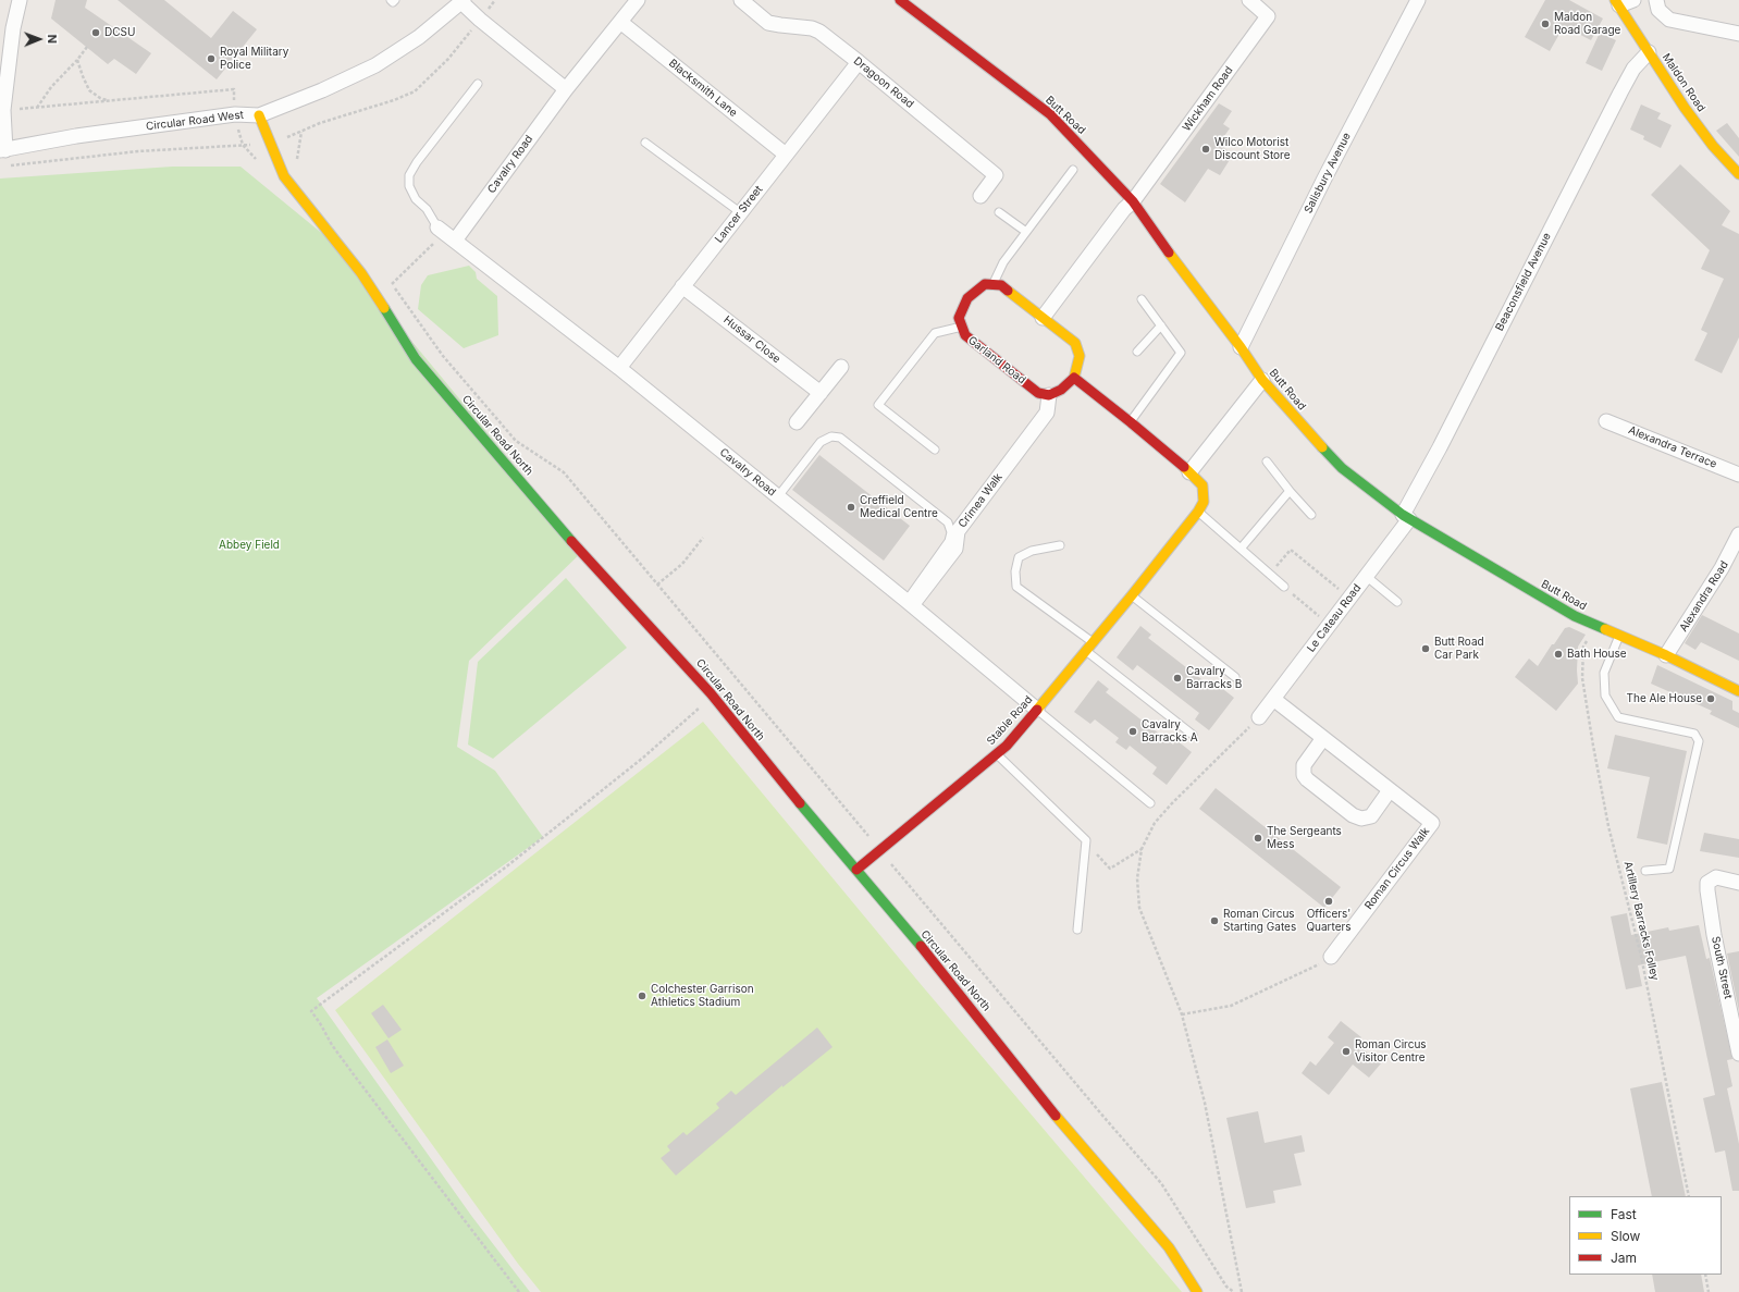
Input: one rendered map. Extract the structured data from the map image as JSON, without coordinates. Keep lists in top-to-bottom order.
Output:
{
  "streets": {
    "street": [
      "Dragoon Road",
      "Maldon Road",
      "Blacksmith Lane",
      "Wickham Road",
      "Butt Road",
      "Circular Road West",
      "Cavalry Road",
      "Salisbury Avenue",
      "Lancer Street",
      "Beaconsfield Avenue",
      "Hussar Close",
      "Garland Road",
      "Circular Road North",
      "Alexandra Terrace",
      "Crimea Walk",
      "Alexandra Road",
      "Le Cateau Road",
      "Stable Road",
      "Roman Circus Walk",
      "South Street"
    ],
    "path": ["Artillery Barracks Folley"]
  },
  "crossings": [
    ["Dragoon Road", "Lancer Street"],
    ["Maldon Road", "Beaconsfield Avenue"],
    ["Blacksmith Lane", "Lancer Street"],
    ["Wickham Road", "Butt Road"],
    ["Butt Road", "Salisbury Avenue"],
    ["Butt Road", "Beaconsfield Avenue"],
    ["Butt Road", "Alexandra Road"],
    ["Butt Road", "Le Cateau Road"],
    ["Circular Road West", "Circular Road North"],
    ["Cavalry Road", "Lancer Street"],
    ["Cavalry Road", "Crimea Walk"],
    ["Cavalry Road", "Stable Road"],
    ["Lancer Street", "Hussar Close"],
    ["Beaconsfield Avenue", "Le Cateau Road"],
    ["Garland Road", "Crimea Walk"],
    ["Circular Road North", "Stable Road"],
    ["Le Cateau Road", "Roman Circus Walk"]
  ],
  "parks": ["Abbey Field"],
  "places": [
    "Maldon Road Garage",
    "DCSU",
    "Royal Military Police",
    "Wilco Motorist Discount Store",
    "Creffield Medical Centre",
    "Butt Road Car Park",
    "Bath House",
    "Cavalry Barracks B",
    "The Ale House",
    "Cavalry Barracks A",
    "The Sergeants Mess",
    "Officers' Quarters",
    "Roman Circus Starting Gates",
    "Colchester Garrison Athletics Stadium",
    "Roman Circus Visitor Centre"
  ],
  "legend": ["Fast", "Slow", "Jam"],
  "north": "right"
}
